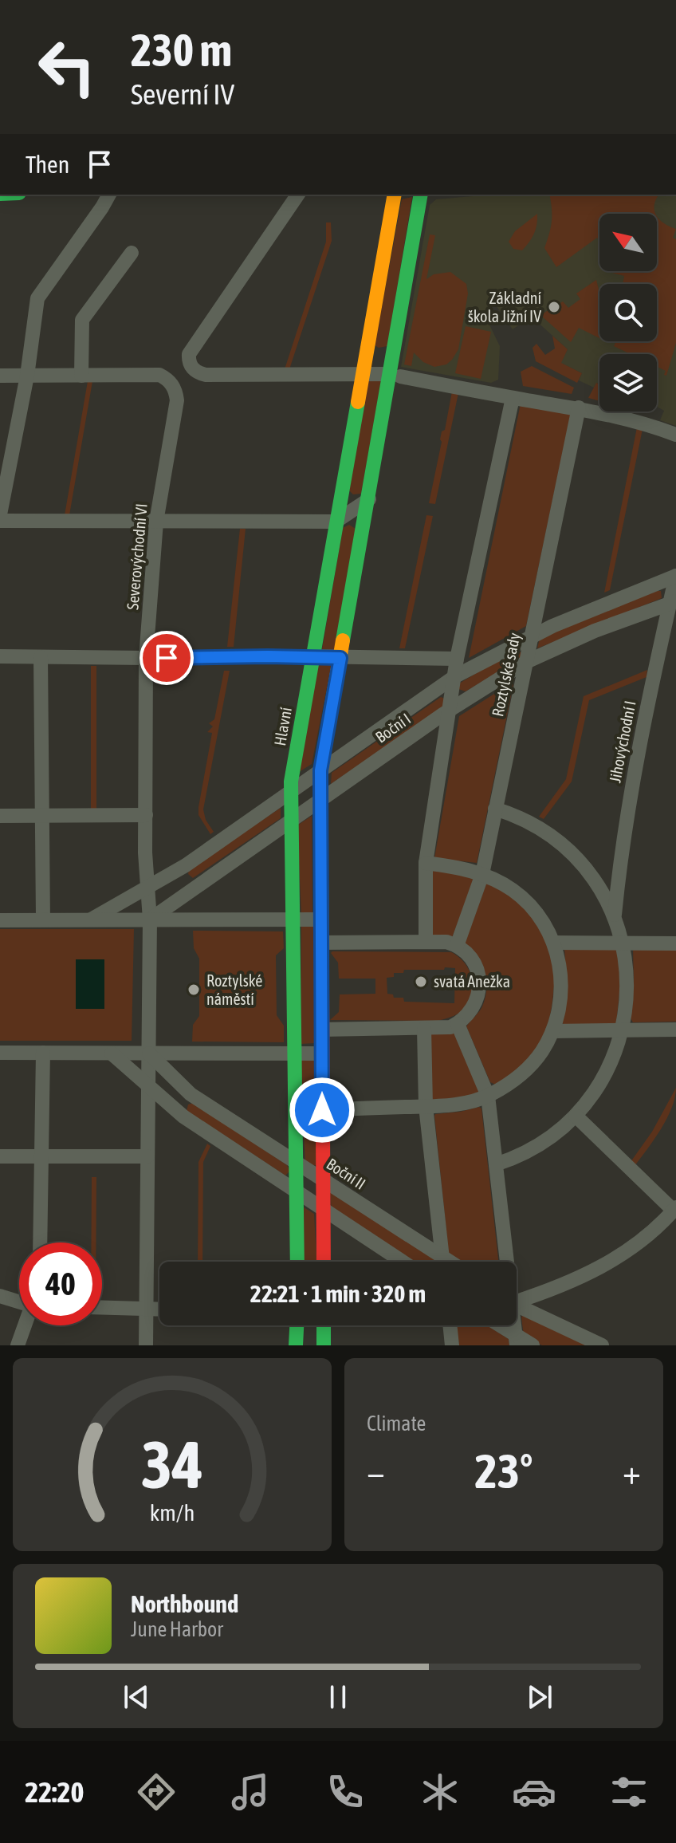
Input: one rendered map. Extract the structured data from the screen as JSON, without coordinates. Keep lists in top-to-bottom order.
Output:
{
  "streets": {
    "main road": ["Hlavní"],
    "street": [
      "Severovýchodní VI",
      "Roztylské sady",
      "Boční I",
      "Jihovýchodní I",
      "Boční II"
    ]
  },
  "crossings": [
    ["Severovýchodní VI", "Boční I"],
    ["Roztylské sady", "Boční I"],
    ["Hlavní", "Boční I"],
    ["Hlavní", "Boční II"],
    ["Boční I", "Jihovýchodní I"]
  ],
  "places": ["Základní škola Jižní IV", "svatá Anežka", "Roztylské náměstí"],
  "north": "top left",
  "page": {
    "turn": ["230 m", "Severní IV"],
    "then": "Then",
    "limit": "40",
    "trip": "22:21 · 1 min · 320 m",
    "tile": "Climate",
    "heat": ["−", "23°", "+"],
    "song": ["Northbound", "June Harbor"],
    "tabs": "22:20",
    "gauge": ["34", "km/h"]
  }
}
